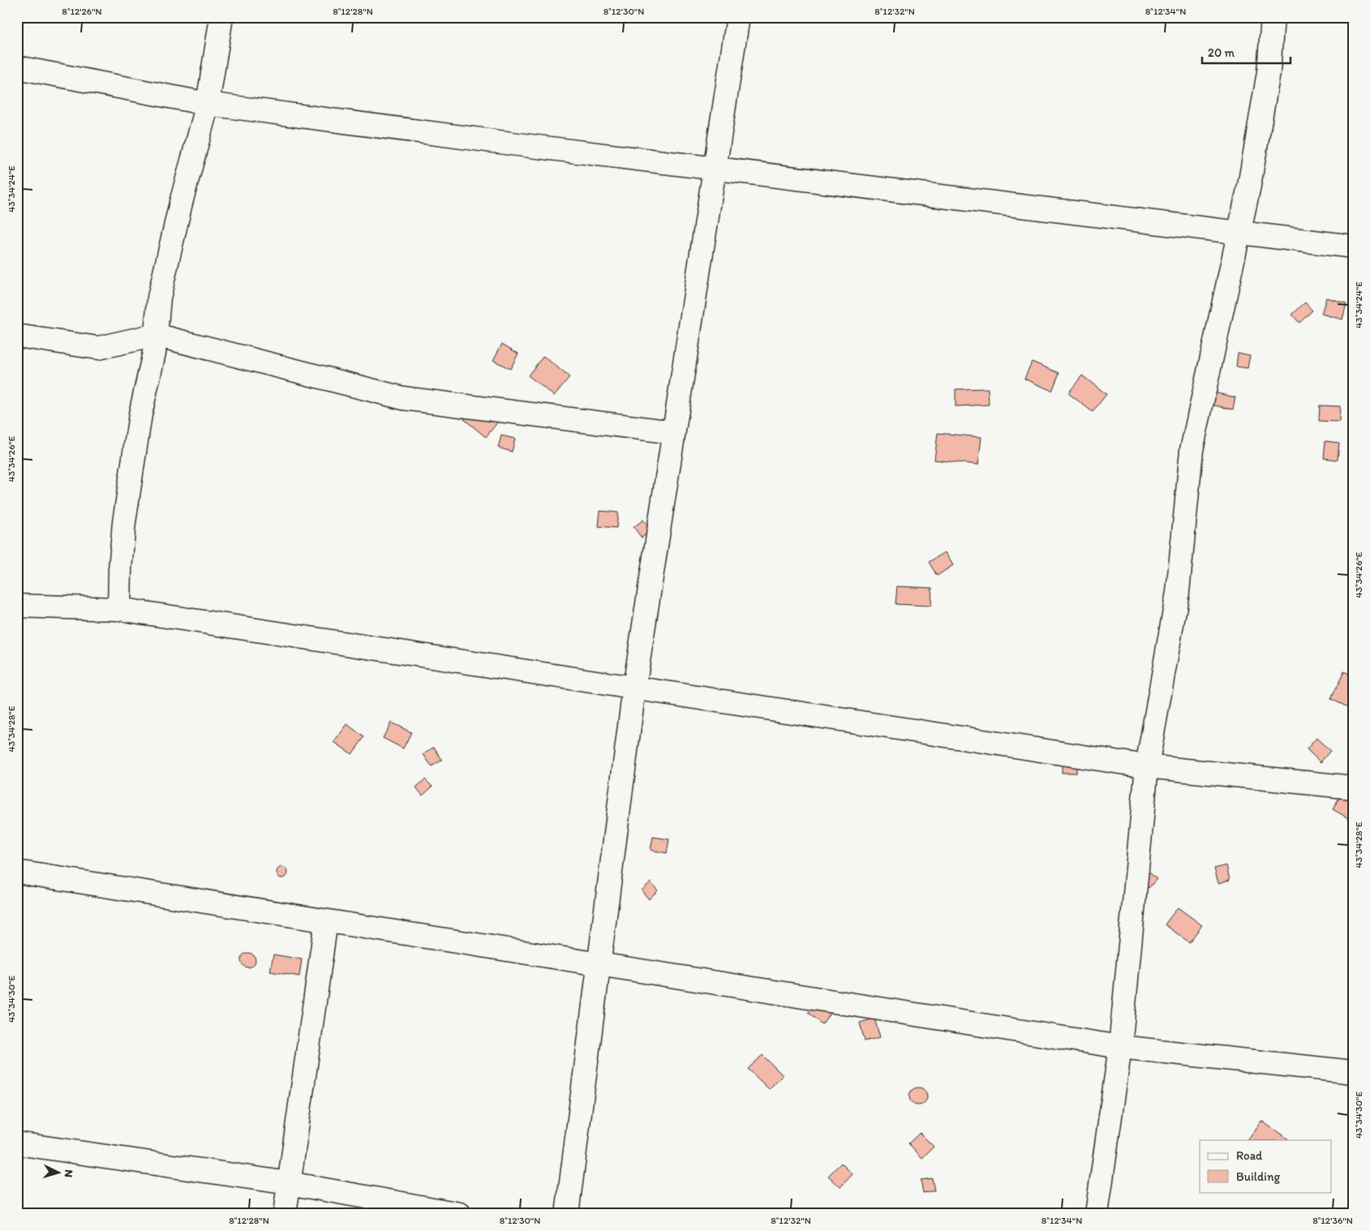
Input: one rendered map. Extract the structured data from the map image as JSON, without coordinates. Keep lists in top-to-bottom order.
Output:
{
  "legend": ["Road", "Building"],
  "scale_bar": "20 m",
  "north": "right",
  "coordinates": [
    "8°12'26\"N",
    "8°12'28\"N",
    "8°12'30\"N",
    "8°12'32\"N",
    "8°12'34\"N",
    "43°34'24\"E",
    "43°34'26\"E",
    "43°34'28\"E",
    "43°34'30\"E",
    "8°12'36\"N"
  ]
}
